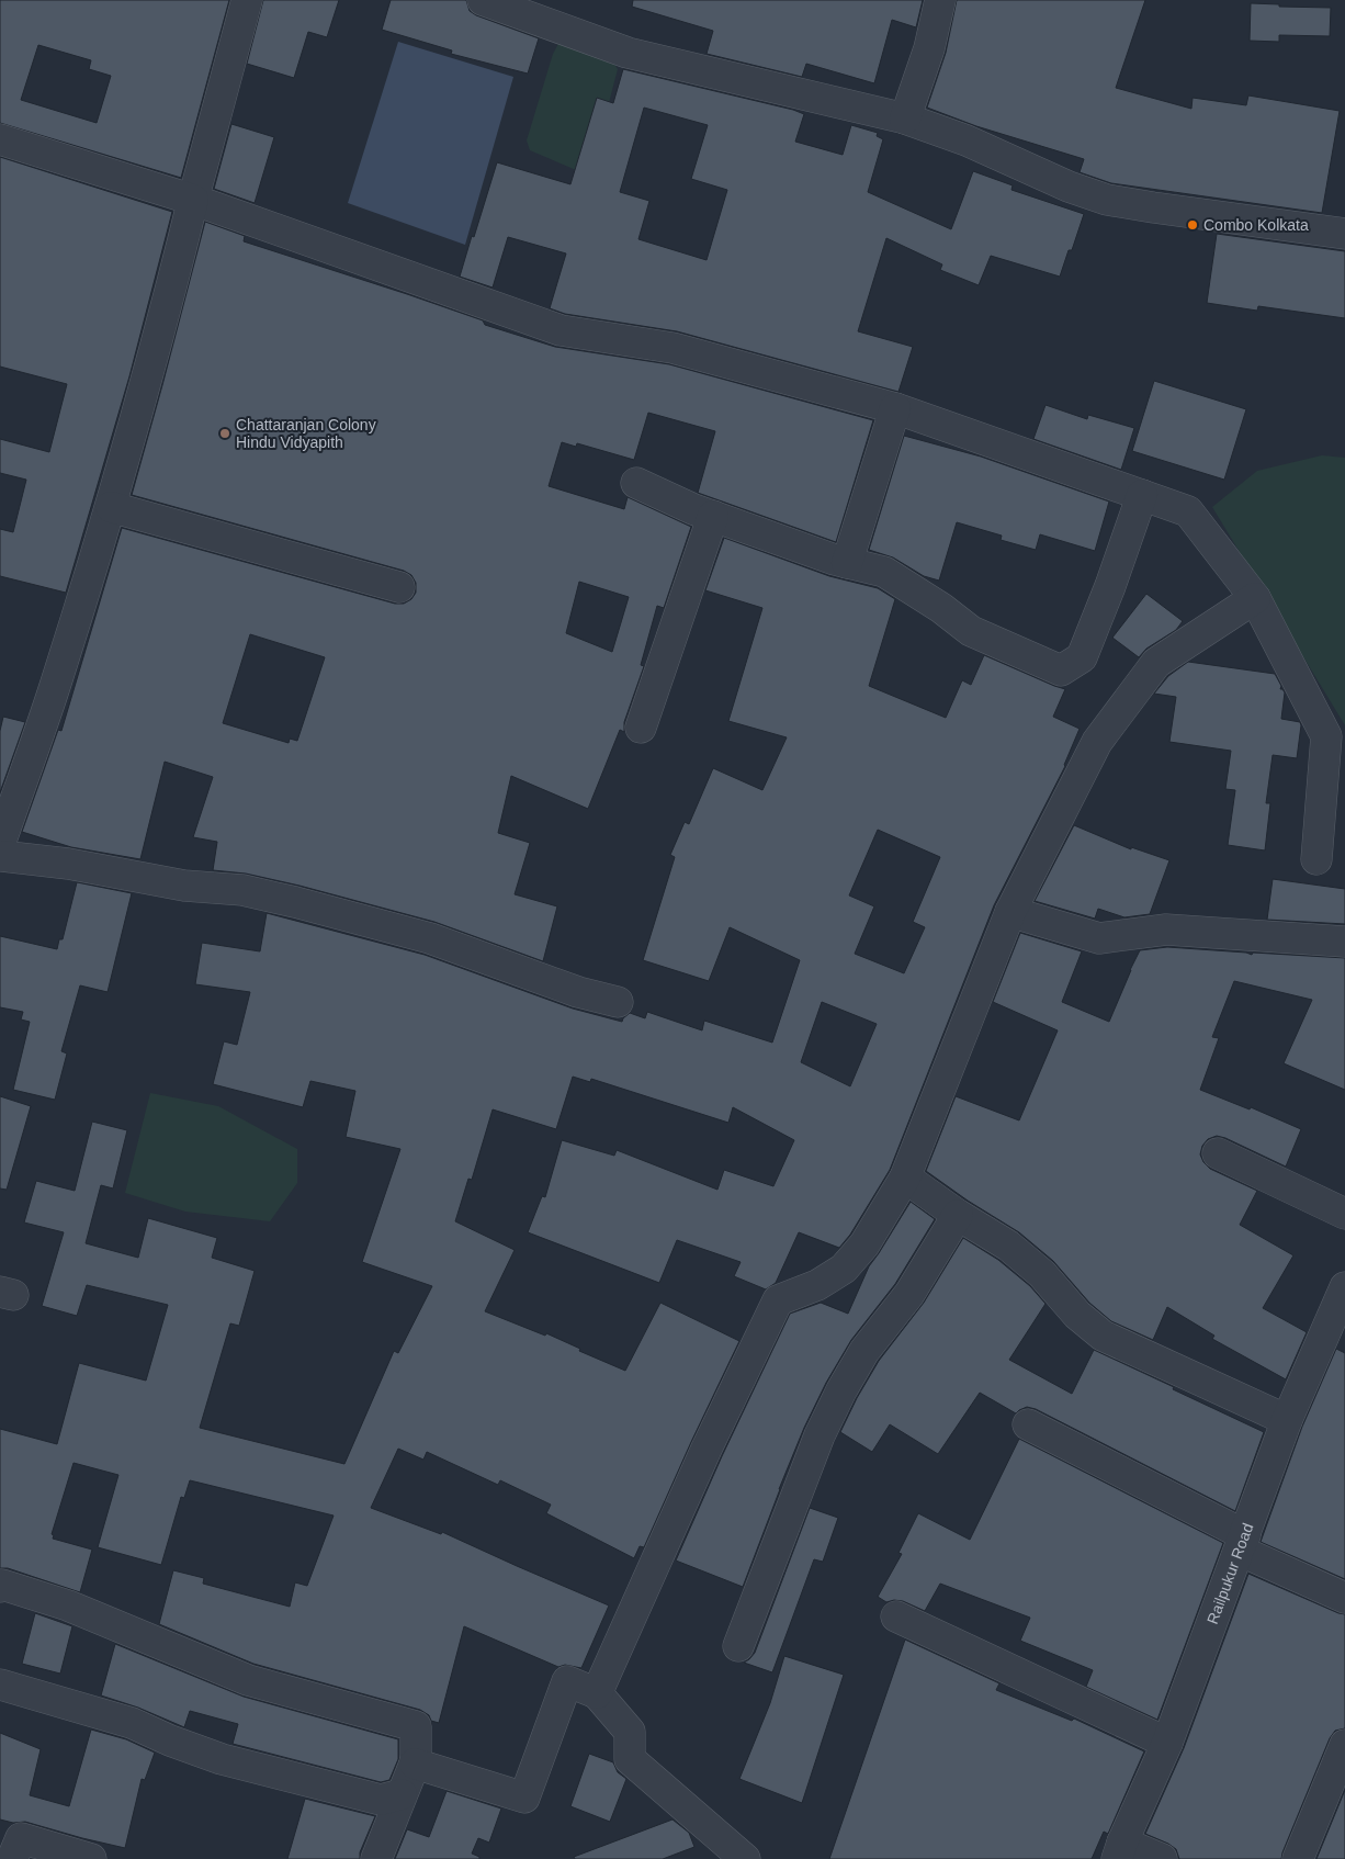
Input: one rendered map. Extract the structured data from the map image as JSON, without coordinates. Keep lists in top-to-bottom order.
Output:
{
  "streets": {
    "street": ["Railpukur Road"]
  },
  "places": ["Combo Kolkata", "Chattaranjan Colony Hindu Vidyapith"]
}
